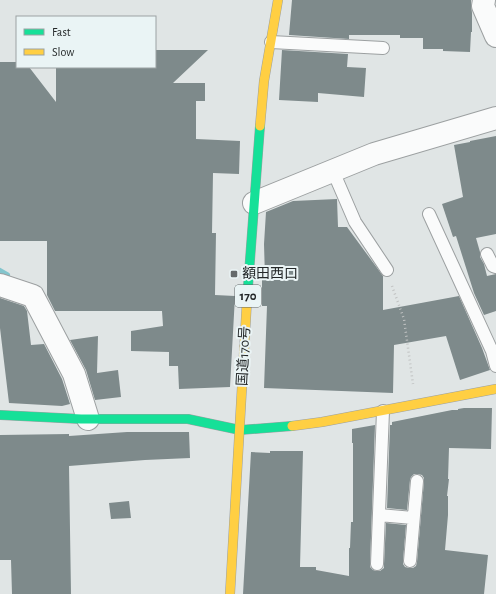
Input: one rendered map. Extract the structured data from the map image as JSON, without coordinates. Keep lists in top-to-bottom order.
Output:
{
  "streets": {
    "main road": ["170", "国道170号"]
  },
  "places": {
    "transit": ["額田西口"]
  },
  "legend": ["Fast", "Slow"]
}
